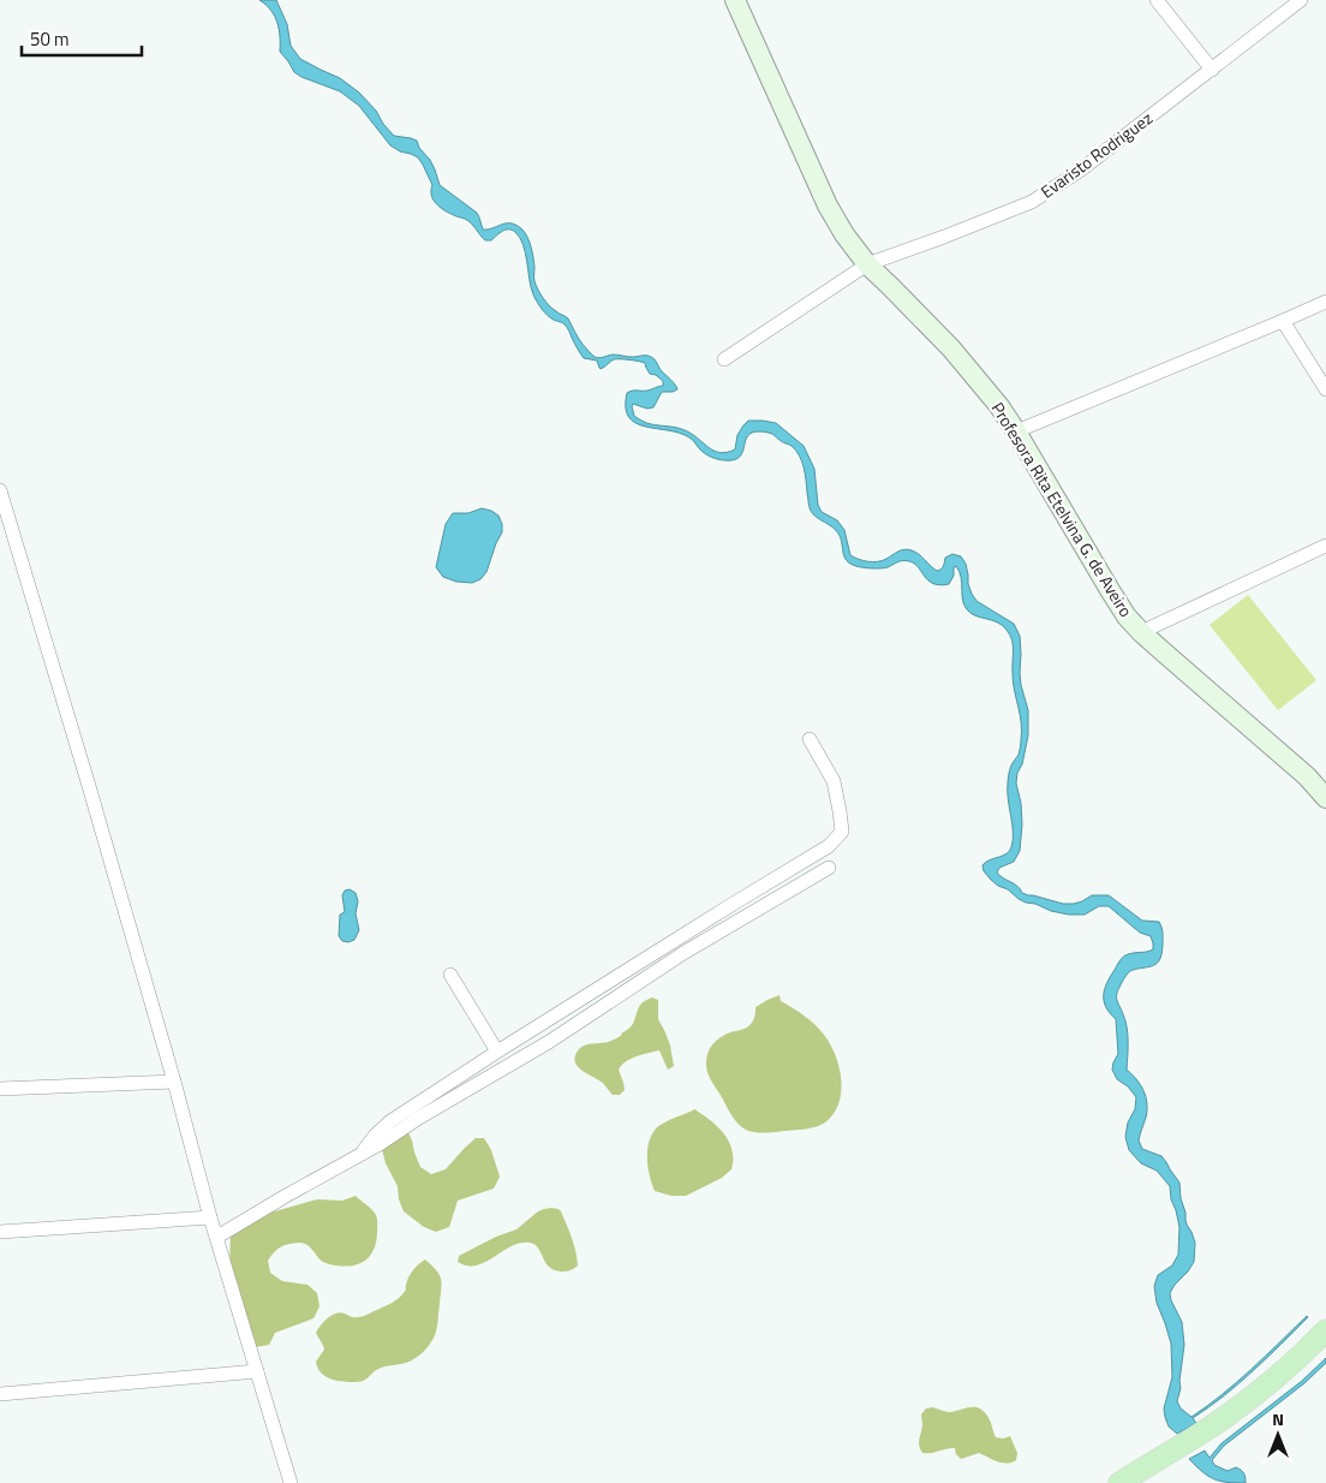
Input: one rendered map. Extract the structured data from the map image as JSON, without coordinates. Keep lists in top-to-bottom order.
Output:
{
  "streets": {
    "street": ["Evaristo Rodriguez", "Profesora Rita Etelvina G. de Aveiro"]
  },
  "crossings": [
    ["Evaristo Rodriguez", "Profesora Rita Etelvina G. de Aveiro"]
  ],
  "scale_bar": "50 m",
  "north": "top"
}
